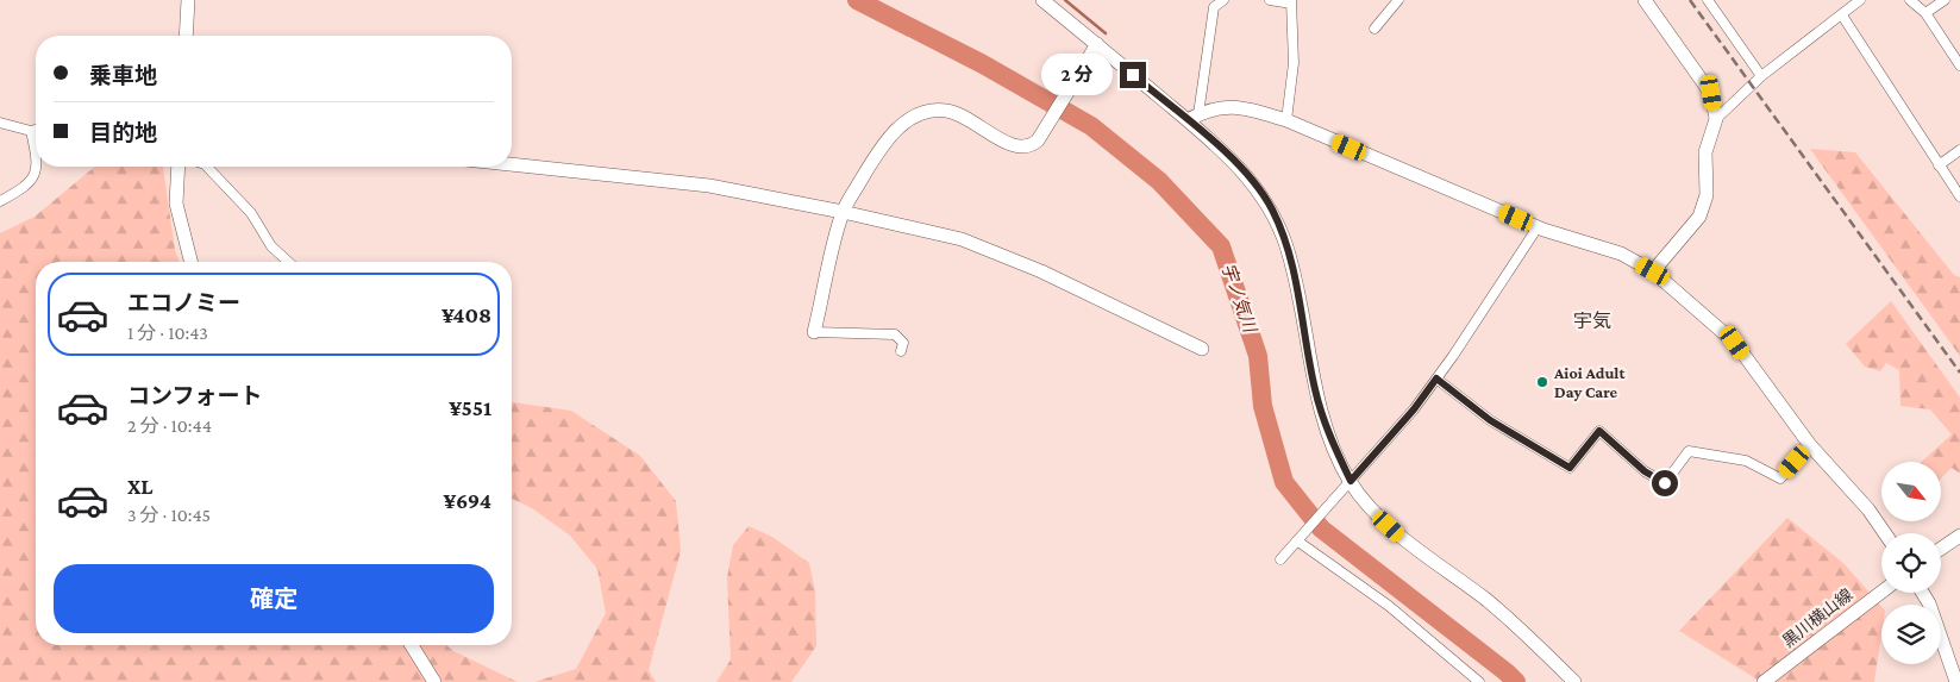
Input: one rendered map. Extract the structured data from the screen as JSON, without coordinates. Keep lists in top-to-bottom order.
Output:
{
  "streets": {
    "street": ["黒川横山線"]
  },
  "districts": ["宇気"],
  "water": ["宇ノ気川"],
  "places": ["Aioi Adult Day Care"],
  "north": "bottom right",
  "page": {
    "banner": ["乗車地", "目的地"],
    "bubble": "2 分",
    "list": [
      {
        "name": "エコノミー",
        "note": "1 分 · 10:43",
        "value": "¥408"
      },
      {
        "name": "コンフォート",
        "note": "2 分 · 10:44",
        "value": "¥551"
      },
      {
        "name": "XL",
        "note": "3 分 · 10:45",
        "value": "¥694"
      }
    ],
    "buttons": "確定"
  }
}
